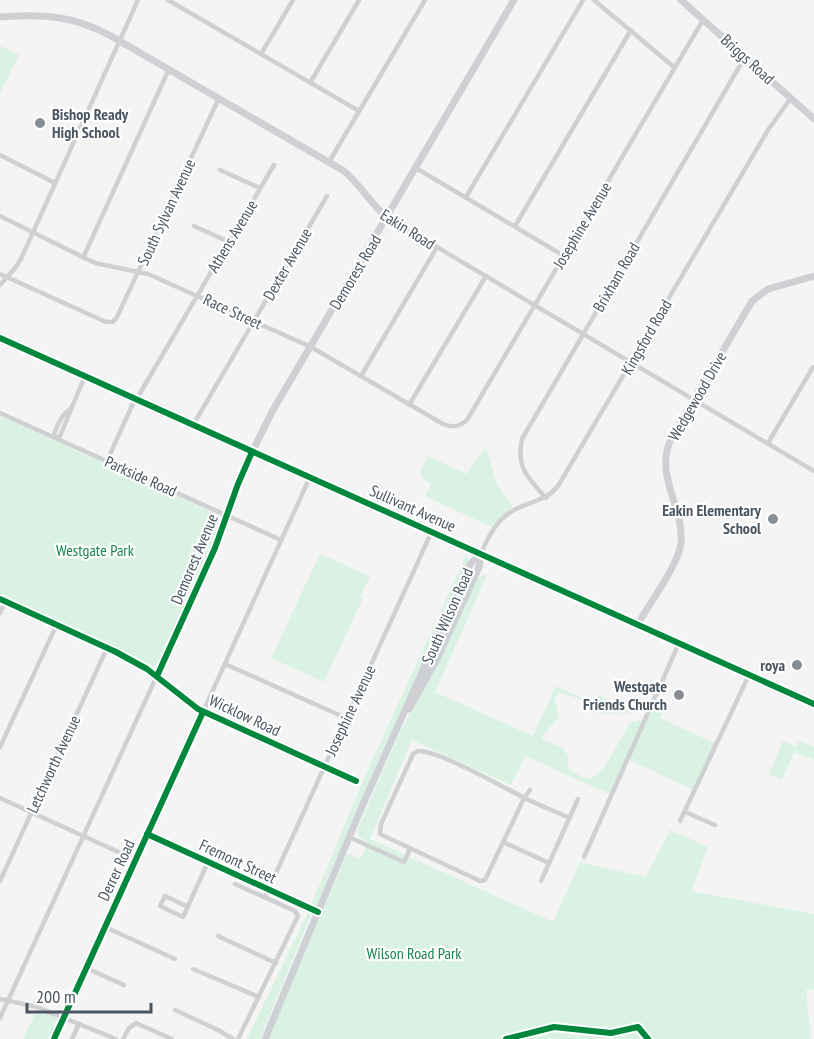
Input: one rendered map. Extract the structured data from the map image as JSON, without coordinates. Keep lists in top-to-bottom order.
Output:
{
  "streets": {
    "street": [
      "Briggs Road",
      "South Sylvan Avenue",
      "Josephine Avenue",
      "Eakin Road",
      "Athens Avenue",
      "Dexter Avenue",
      "Demorest Road",
      "Brixham Road",
      "Race Street",
      "Kingsford Road",
      "Wedgewood Drive",
      "Parkside Road",
      "Sullivant Avenue",
      "Demorest Avenue",
      "South Wilson Road",
      "Wicklow Road",
      "Letchworth Avenue",
      "Fremont Street",
      "Derrer Road"
    ]
  },
  "crossings": [
    ["Briggs Road", "Josephine Avenue"],
    ["Briggs Road", "Brixham Road"],
    ["Briggs Road", "Kingsford Road"],
    ["South Sylvan Avenue", "Eakin Road"],
    ["South Sylvan Avenue", "Race Street"],
    ["Josephine Avenue", "Eakin Road"],
    ["Josephine Avenue", "Race Street"],
    ["Josephine Avenue", "Sullivant Avenue"],
    ["Josephine Avenue", "Wicklow Road"],
    ["Josephine Avenue", "Fremont Street"],
    ["Eakin Road", "Demorest Road"],
    ["Eakin Road", "Brixham Road"],
    ["Eakin Road", "Kingsford Road"],
    ["Eakin Road", "Wedgewood Drive"],
    ["Athens Avenue", "Race Street"],
    ["Athens Avenue", "Parkside Road"],
    ["Athens Avenue", "Sullivant Avenue"],
    ["Dexter Avenue", "Race Street"],
    ["Dexter Avenue", "Sullivant Avenue"],
    ["Demorest Road", "Race Street"],
    ["Demorest Road", "Sullivant Avenue"],
    ["Demorest Road", "Demorest Avenue"],
    ["Brixham Road", "Kingsford Road"],
    ["Wedgewood Drive", "Sullivant Avenue"],
    ["Parkside Road", "Demorest Avenue"],
    ["Parkside Road", "Derrer Road"],
    ["Sullivant Avenue", "Demorest Avenue"],
    ["Sullivant Avenue", "South Wilson Road"],
    ["Sullivant Avenue", "Derrer Road"],
    ["Demorest Avenue", "Wicklow Road"],
    ["South Wilson Road", "Fremont Street"],
    ["Wicklow Road", "Letchworth Avenue"],
    ["Wicklow Road", "Derrer Road"],
    ["Fremont Street", "Derrer Road"]
  ],
  "parks": ["Westgate Park", "Wilson Road Park"],
  "places": [
    "Bishop Ready High School",
    "Eakin Elementary School",
    "roya",
    "Westgate Friends Church"
  ],
  "scale_bar": "200 m"
}
